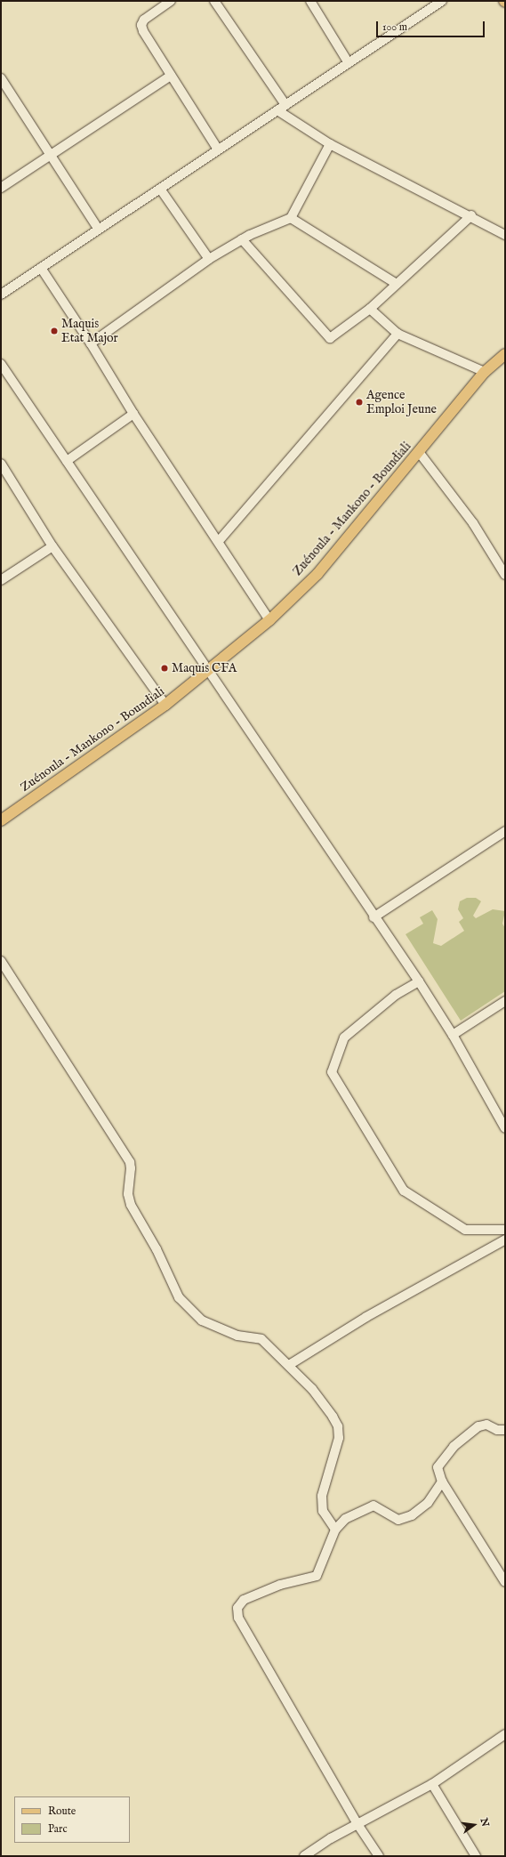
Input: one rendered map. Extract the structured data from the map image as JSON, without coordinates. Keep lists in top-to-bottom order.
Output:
{
  "streets": {
    "main road": ["Zuénoula - Mankono - Boundiali"]
  },
  "places": ["Maquis Etat Major", "Agence Emploi Jeune", "Maquis CFA"],
  "legend": ["Route", "Parc"],
  "scale_bar": "100 m",
  "north": "right"
}
